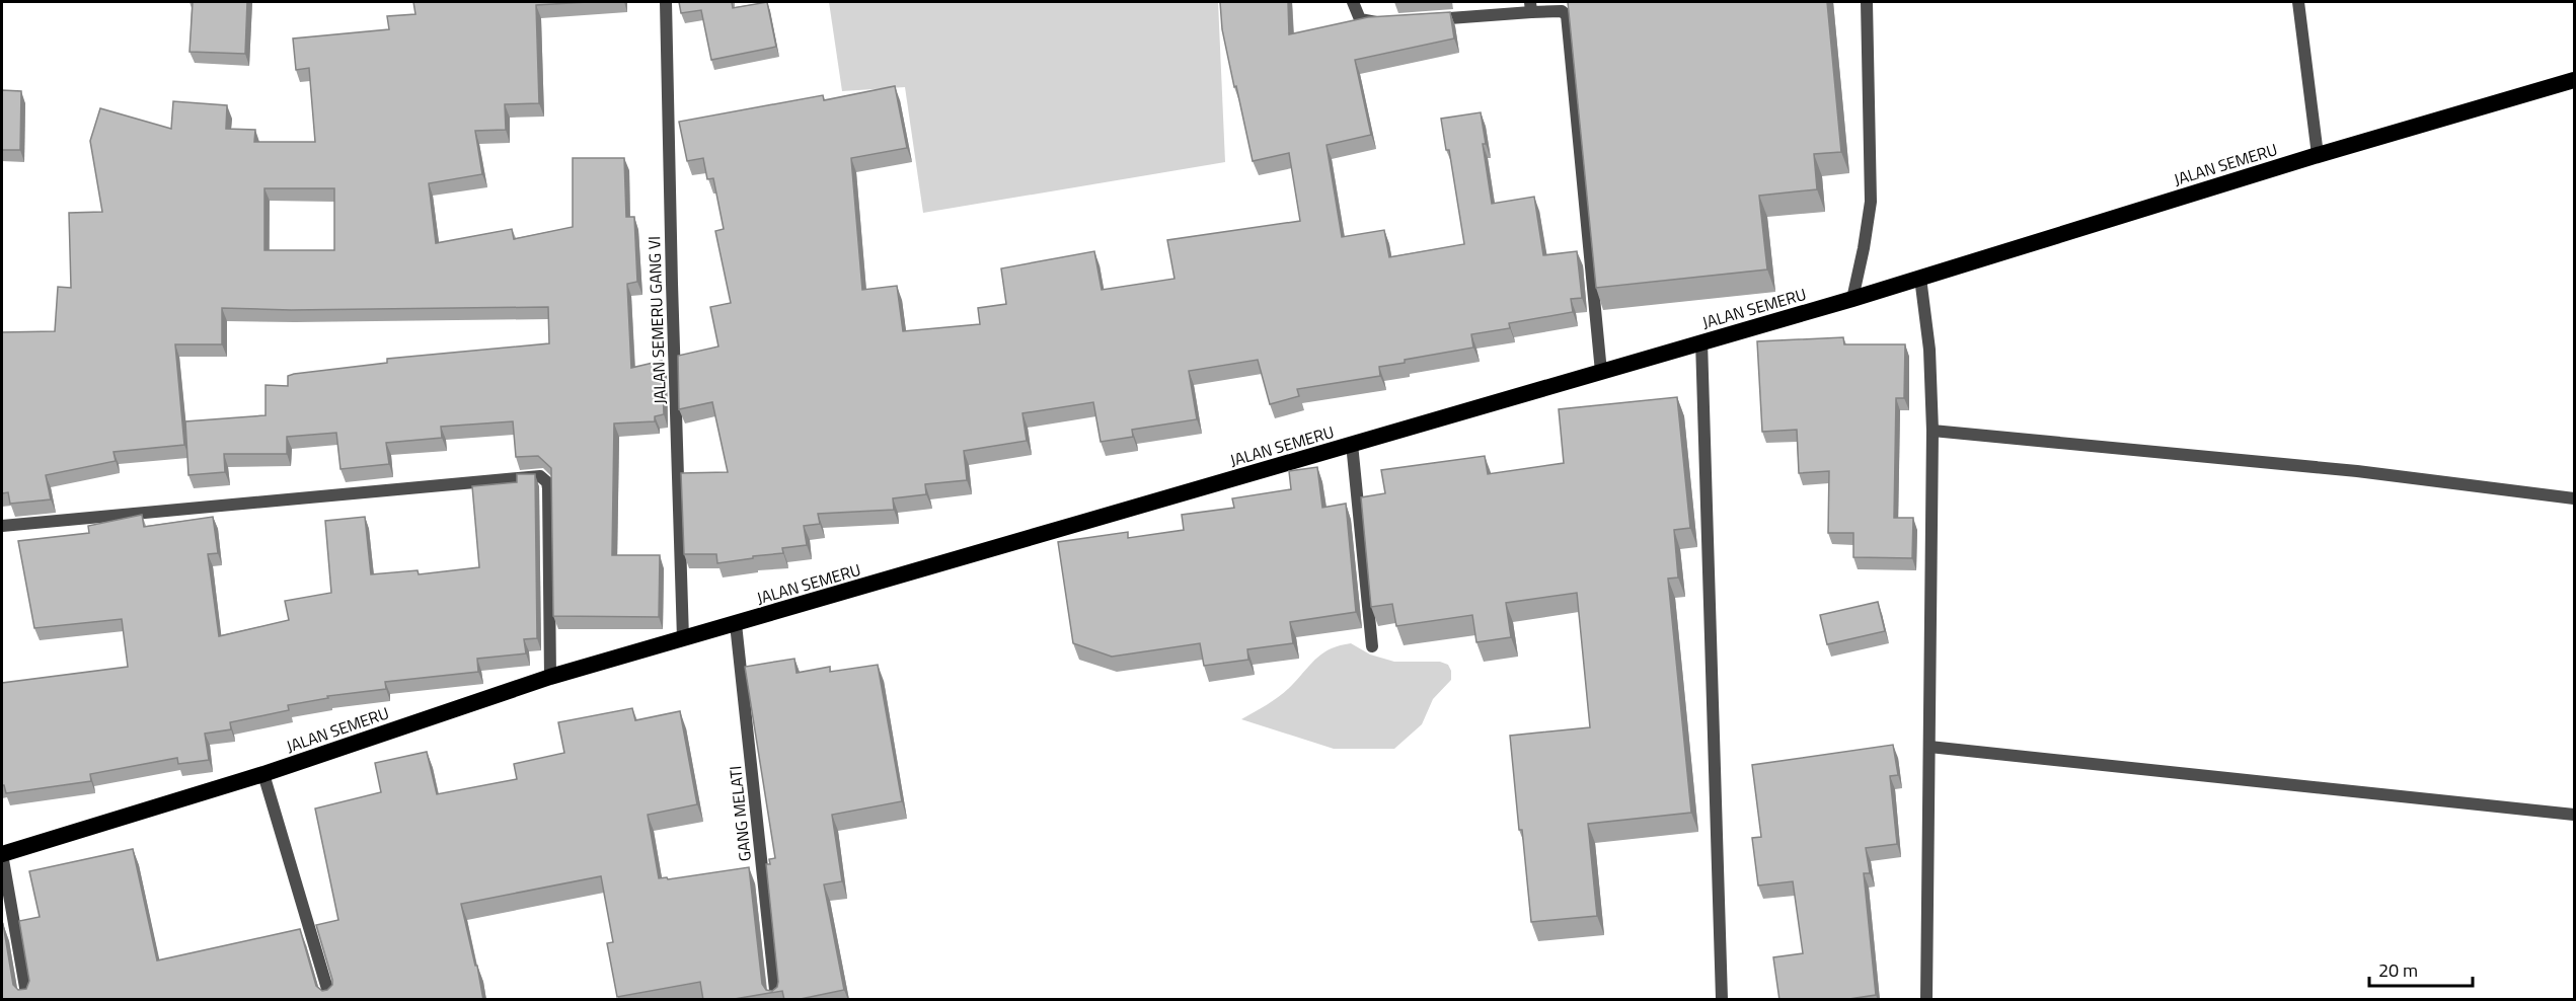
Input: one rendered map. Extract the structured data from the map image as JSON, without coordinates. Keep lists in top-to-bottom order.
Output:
{
  "streets": {
    "highway": ["JALAN SEMERU"],
    "street": ["JALAN SEMERU GANG VI", "GANG MELATI"]
  },
  "crossings": [
    ["JALAN SEMERU", "JALAN SEMERU GANG VI"],
    ["JALAN SEMERU", "GANG MELATI"]
  ],
  "scale_bar": "20 m"
}
